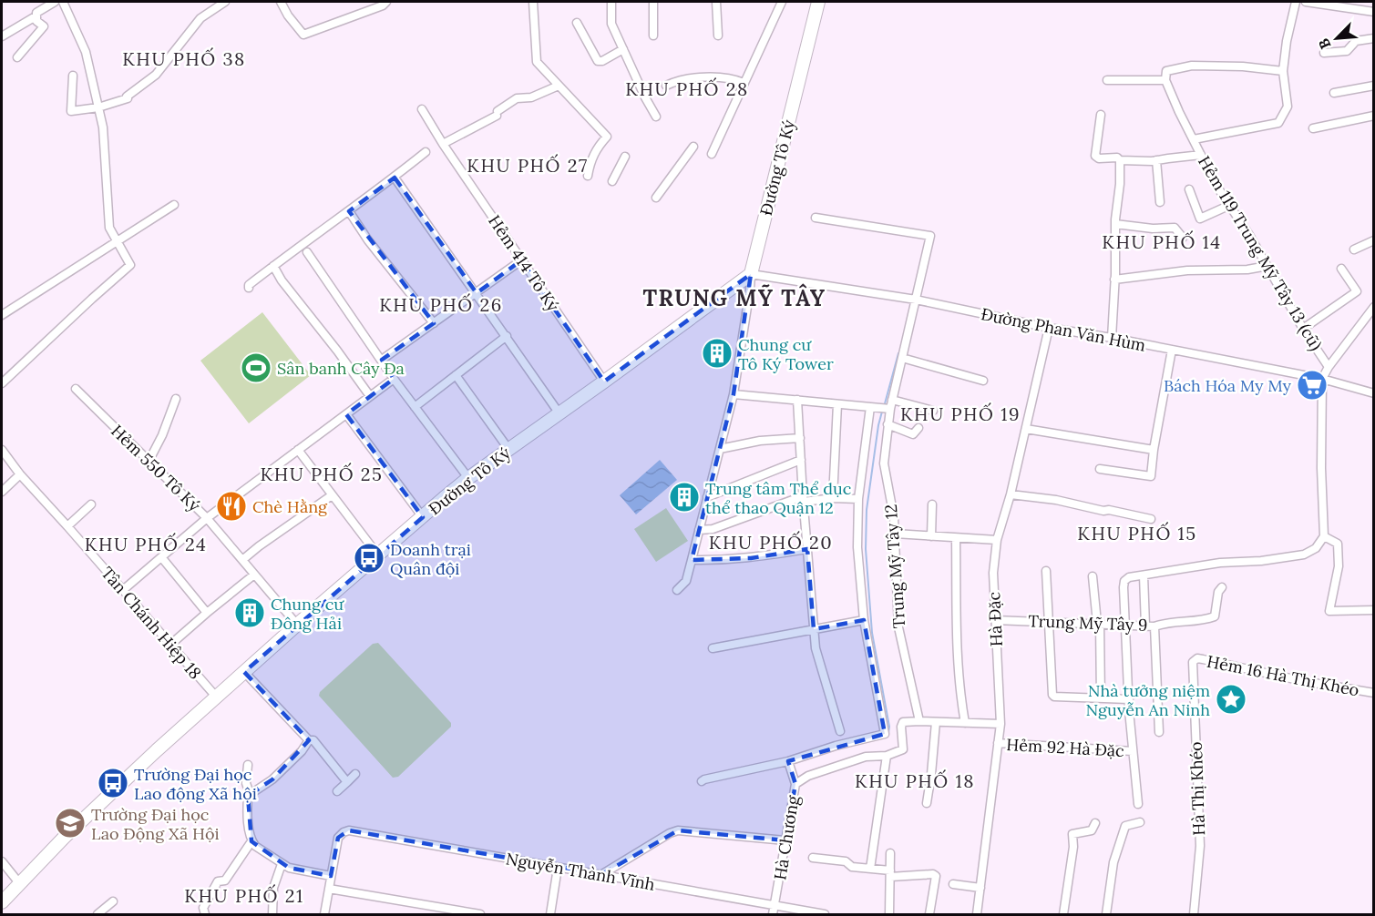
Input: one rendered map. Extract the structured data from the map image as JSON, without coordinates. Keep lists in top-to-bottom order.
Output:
{
  "streets": {
    "main road": ["Đường Tô Ký"],
    "street": [
      "Hẻm 119 Trung Mỹ Tây 13 (cũ)",
      "Hẻm 414 Tô Ký",
      "Đường Phan Văn Hùm",
      "Hẻm 550 Tô Ký",
      "Trung Mỹ Tây 12",
      "Hà Đặc",
      "Tân Chánh Hiệp 18",
      "Trung Mỹ Tây 9",
      "Hẻm 16 Hà Thị Khéo",
      "Hẻm 92 Hà Đặc",
      "Hà Thị Khéo",
      "Hà Chương",
      "Nguyễn Thành Vĩnh"
    ]
  },
  "crossings": [
    ["Đường Tô Ký", "Hẻm 414 Tô Ký"],
    ["Đường Tô Ký", "Đường Phan Văn Hùm"],
    ["Đường Tô Ký", "Hẻm 550 Tô Ký"],
    ["Đường Tô Ký", "Tân Chánh Hiệp 18"],
    ["Đường Phan Văn Hùm", "Trung Mỹ Tây 12"],
    ["Đường Phan Văn Hùm", "Hà Đặc"],
    ["Hà Đặc", "Trung Mỹ Tây 9"],
    ["Hà Đặc", "Hẻm 92 Hà Đặc"],
    ["Hẻm 16 Hà Thị Khéo", "Hà Thị Khéo"],
    ["Hà Chương", "Nguyễn Thành Vĩnh"]
  ],
  "districts": [
    "KHU PHỐ 38",
    "KHU PHỐ 28",
    "KHU PHỐ 27",
    "KHU PHỐ 14",
    "TRUNG MỸ TÂY",
    "KHU PHỐ 26",
    "KHU PHỐ 19",
    "KHU PHỐ 25",
    "KHU PHỐ 15",
    "KHU PHỐ 20",
    "KHU PHỐ 24",
    "KHU PHỐ 18",
    "KHU PHỐ 21"
  ],
  "places": {
    "building": ["Chung cư Tô Ký Tower", "Trung tâm Thể dục thể thao Quận 12", "Chung cư Đông Hải"],
    "sports": ["Sân banh Cây Đa"],
    "supermarket": ["Bách Hóa My My"],
    "restaurant": ["Chè Hằng"],
    "bus stop": ["Doanh trại Quân đội", "Trường Đại học Lao động Xã hội"],
    "place": ["Nhà tưởng niệm Nguyễn An Ninh"],
    "school or university": ["Trường Đại học Lao Động Xã Hội"]
  },
  "north": "bottom left"
}
